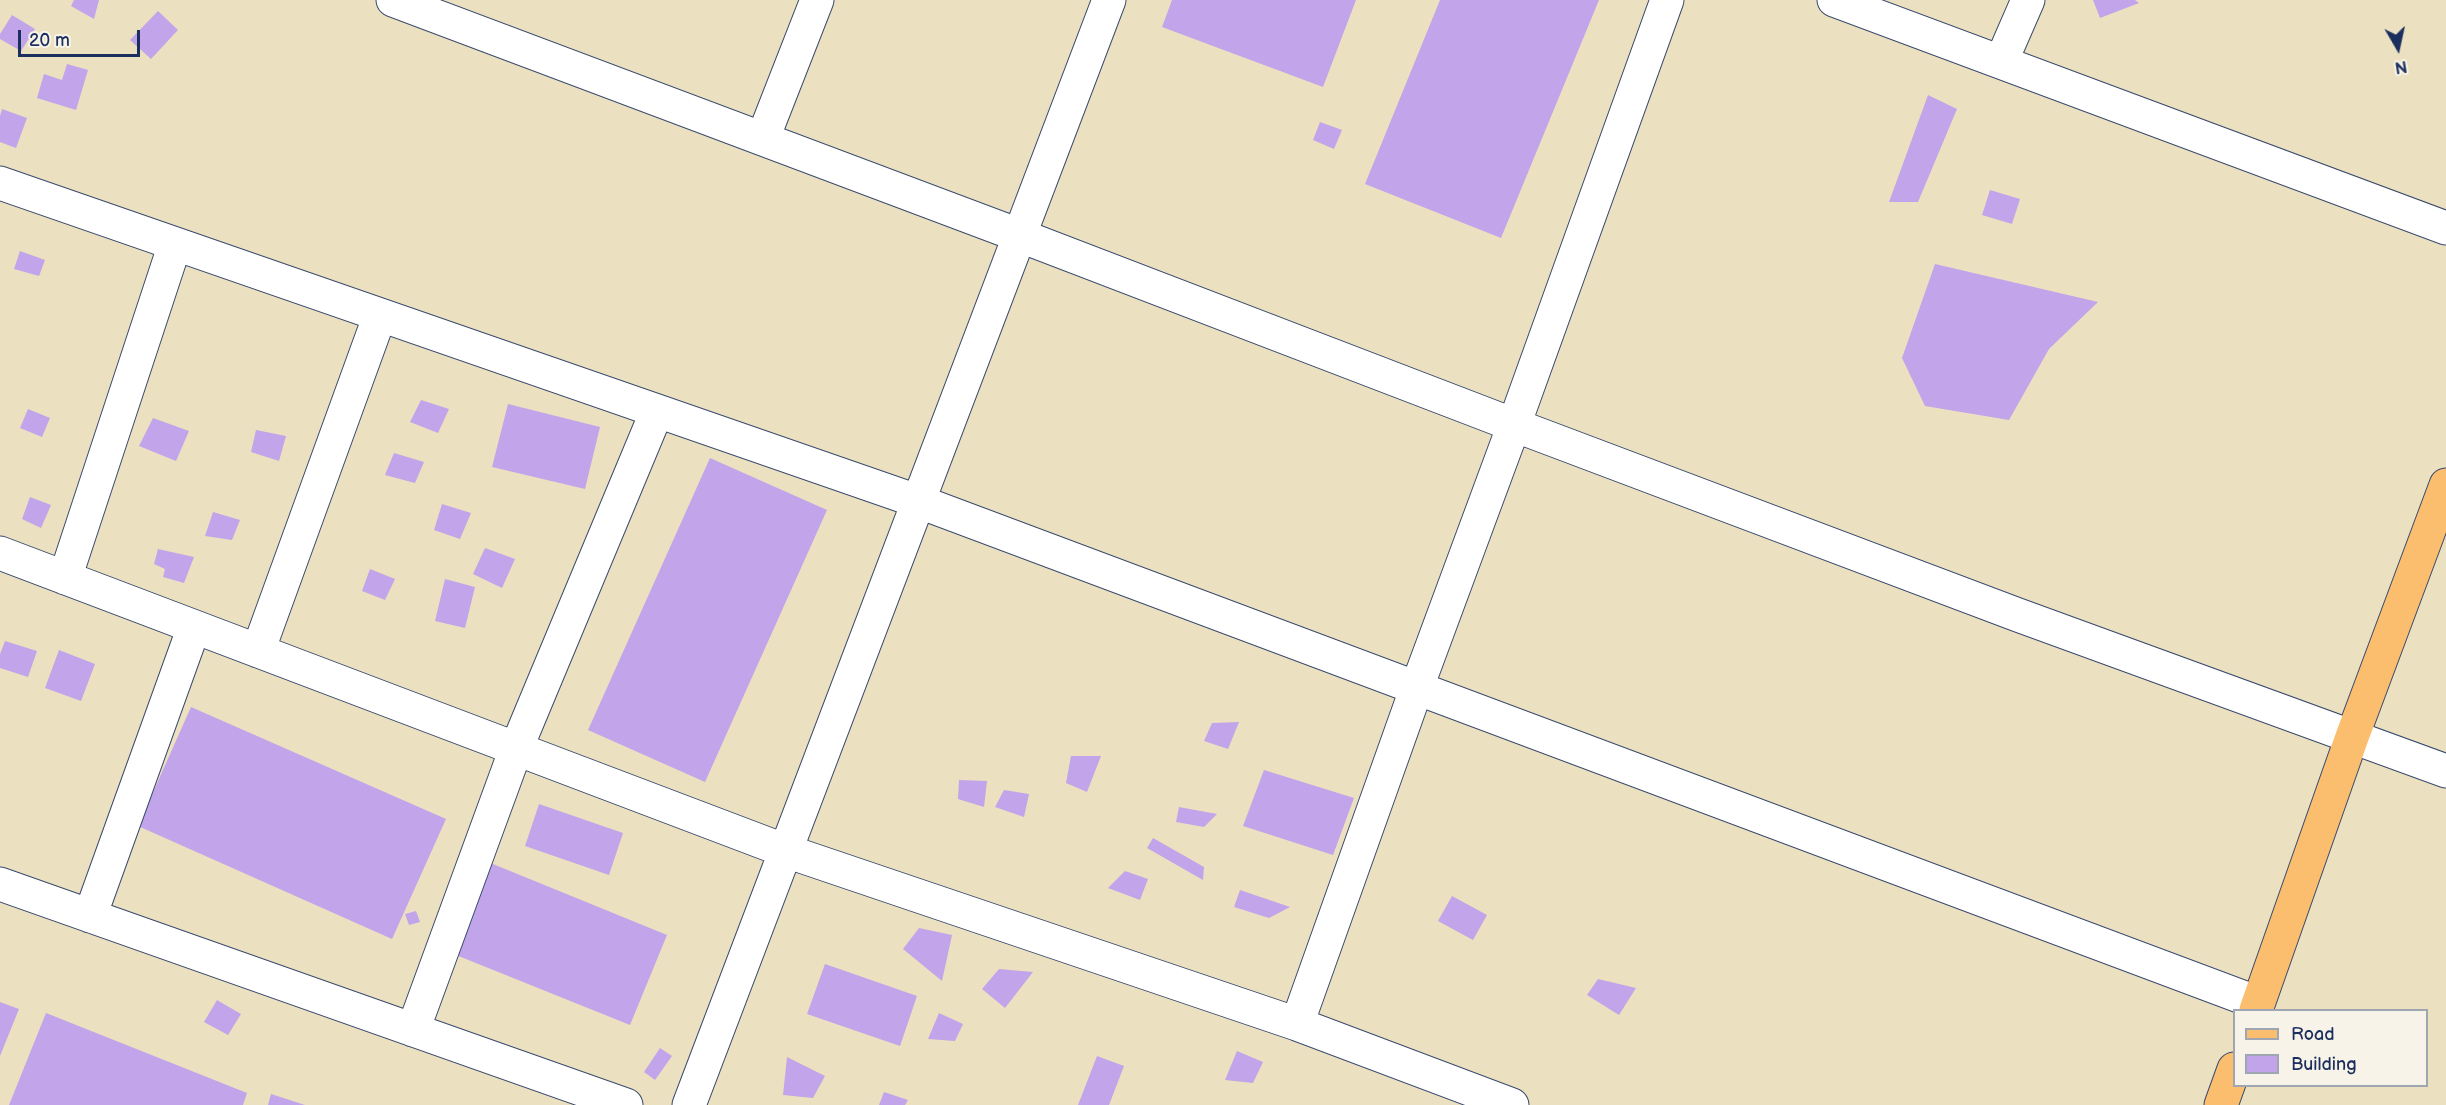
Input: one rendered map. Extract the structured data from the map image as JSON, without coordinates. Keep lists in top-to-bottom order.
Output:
{
  "legend": ["Road", "Building"],
  "scale_bar": "20 m",
  "north": "bottom"
}
